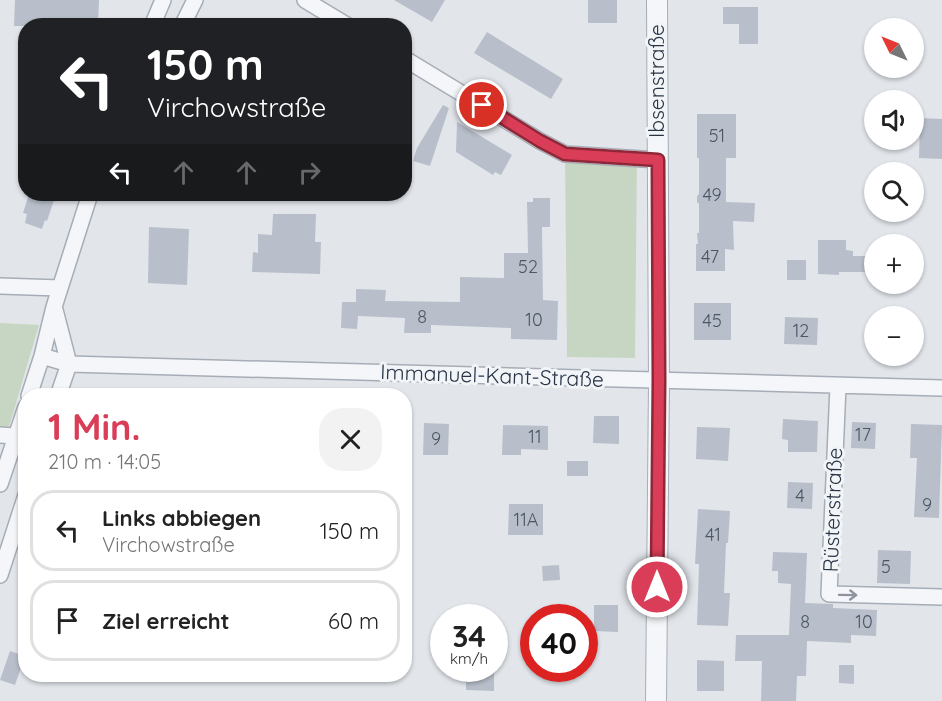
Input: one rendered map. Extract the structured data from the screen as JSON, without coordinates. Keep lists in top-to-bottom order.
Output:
{
  "streets": {
    "street": ["Ibsenstraße", "Immanuel-Kant-Straße", "Rüsterstraße"]
  },
  "crossings": [
    ["Ibsenstraße", "Immanuel-Kant-Straße"],
    ["Immanuel-Kant-Straße", "Rüsterstraße"]
  ],
  "house_numbers": [
    "51",
    "49",
    "47",
    "52",
    "8",
    "10",
    "45",
    "12",
    "17",
    "11",
    "9",
    "4",
    "9",
    "11A",
    "41",
    "5",
    "8",
    "10"
  ],
  "north": "top left",
  "page": {
    "map_buttons": ["+", "−"],
    "turn": ["150 m", "Virchowstraße"],
    "heading": ["1 Min.", "210 m · 14:05"],
    "list": [
      {
        "name": "Links abbiegen",
        "note": "Virchowstraße",
        "value": "150 m"
      },
      {
        "name": "Ziel erreicht",
        "value": "60 m"
      }
    ],
    "speed": "34 km/h",
    "limit": "40"
  }
}
